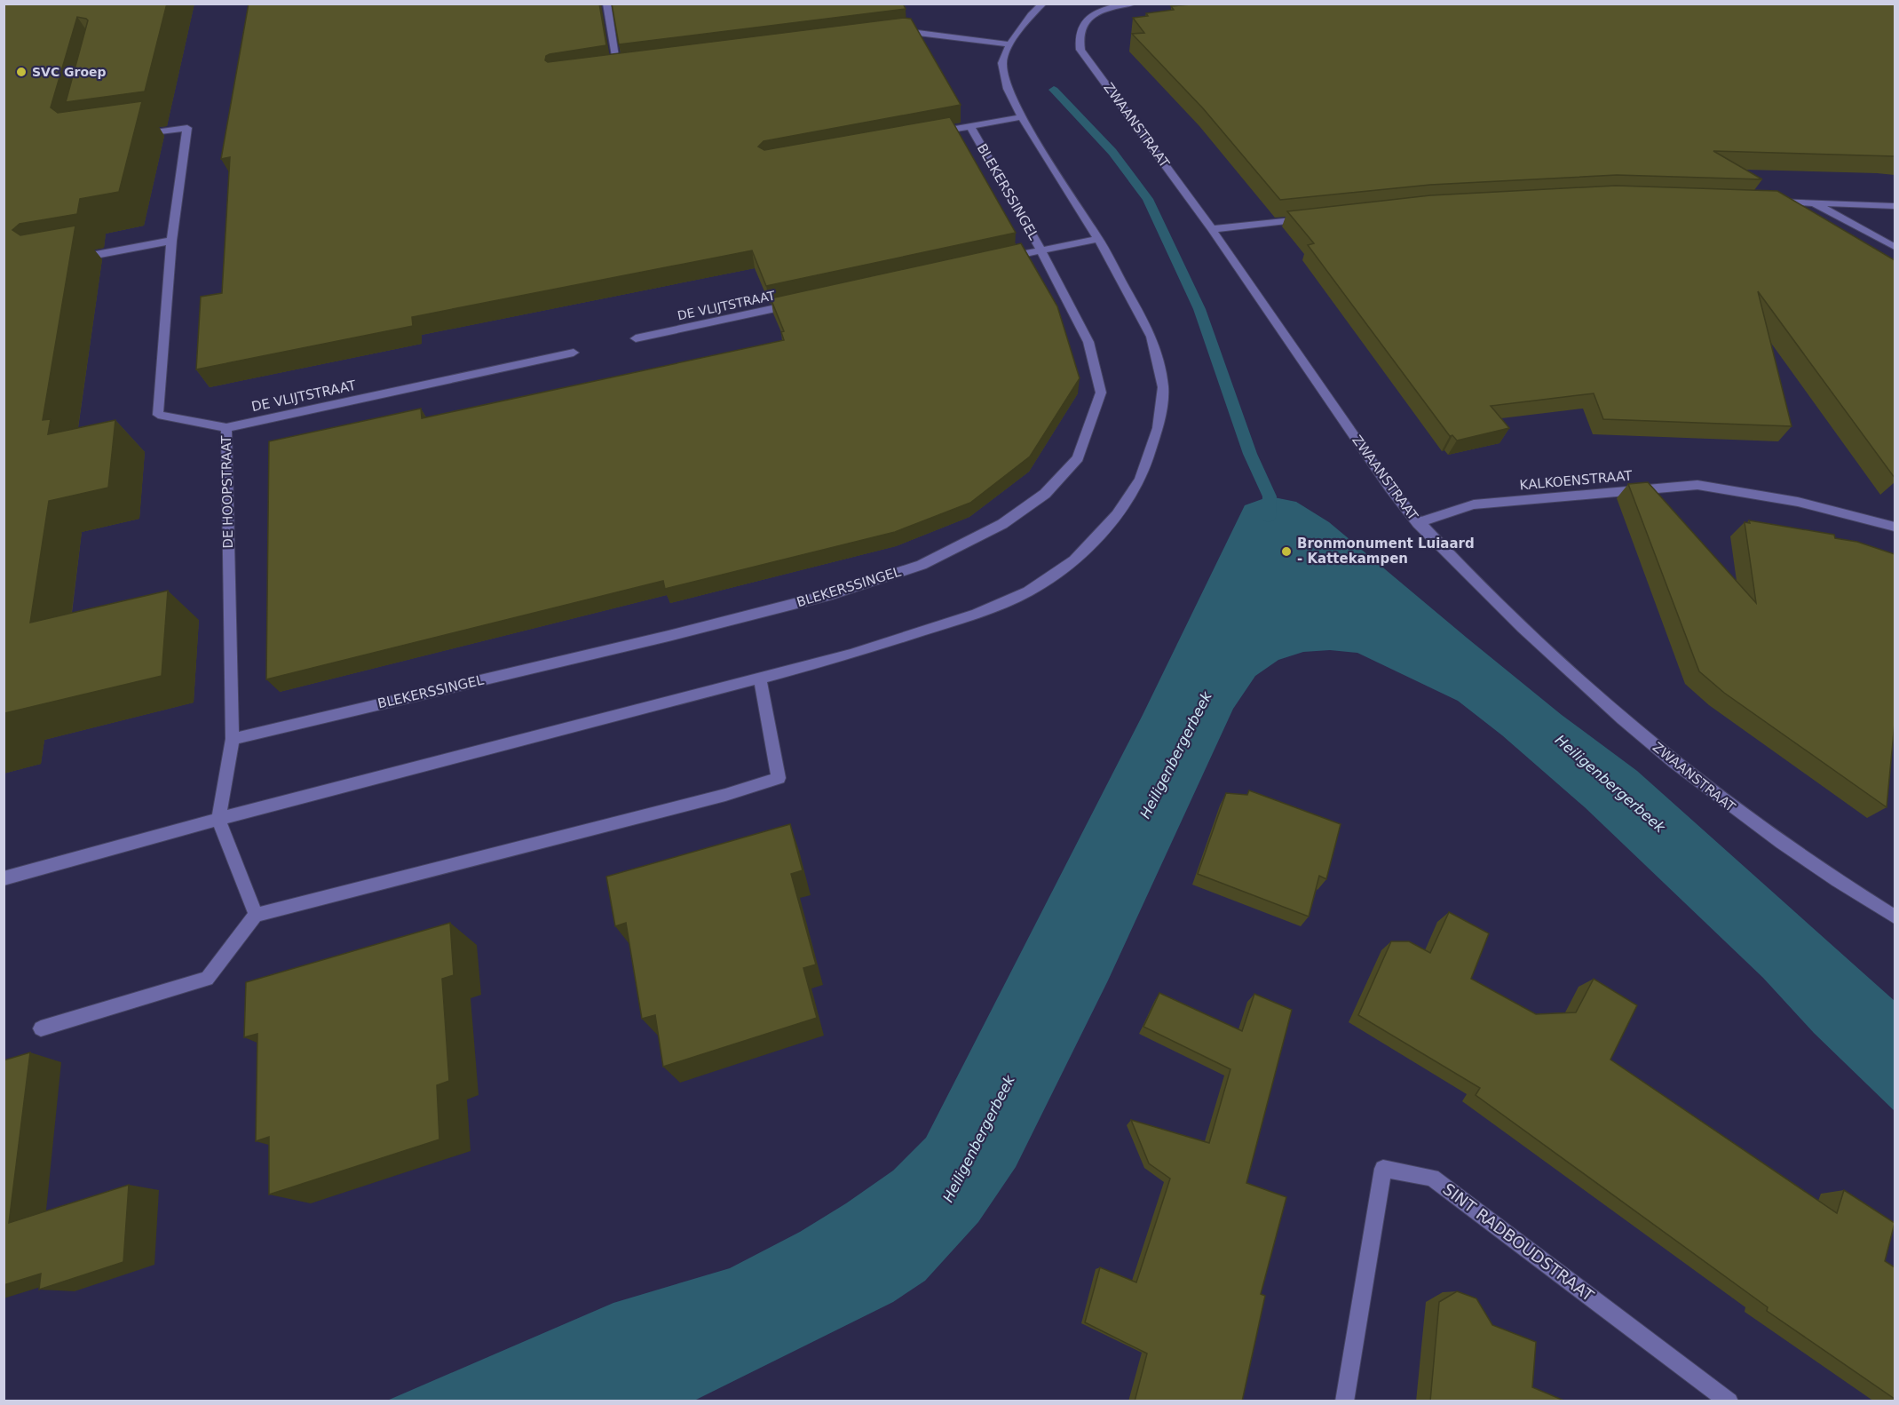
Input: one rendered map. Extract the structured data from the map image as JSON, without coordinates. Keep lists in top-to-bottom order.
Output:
{
  "streets": {
    "street": [
      "ZWAANSTRAAT",
      "BLEKERSSINGEL",
      "DE VLIJTSTRAAT",
      "KALKOENSTRAAT",
      "DE HOOPSTRAAT",
      "SINT RADBOUDSTRAAT"
    ]
  },
  "crossings": [
    ["ZWAANSTRAAT", "KALKOENSTRAAT"],
    ["BLEKERSSINGEL", "DE HOOPSTRAAT"],
    ["DE VLIJTSTRAAT", "DE HOOPSTRAAT"]
  ],
  "water": ["Heiligenbergerbeek"],
  "places": ["SVC Groep", "Bronmonument Luiaard - Kattekampen"]
}
